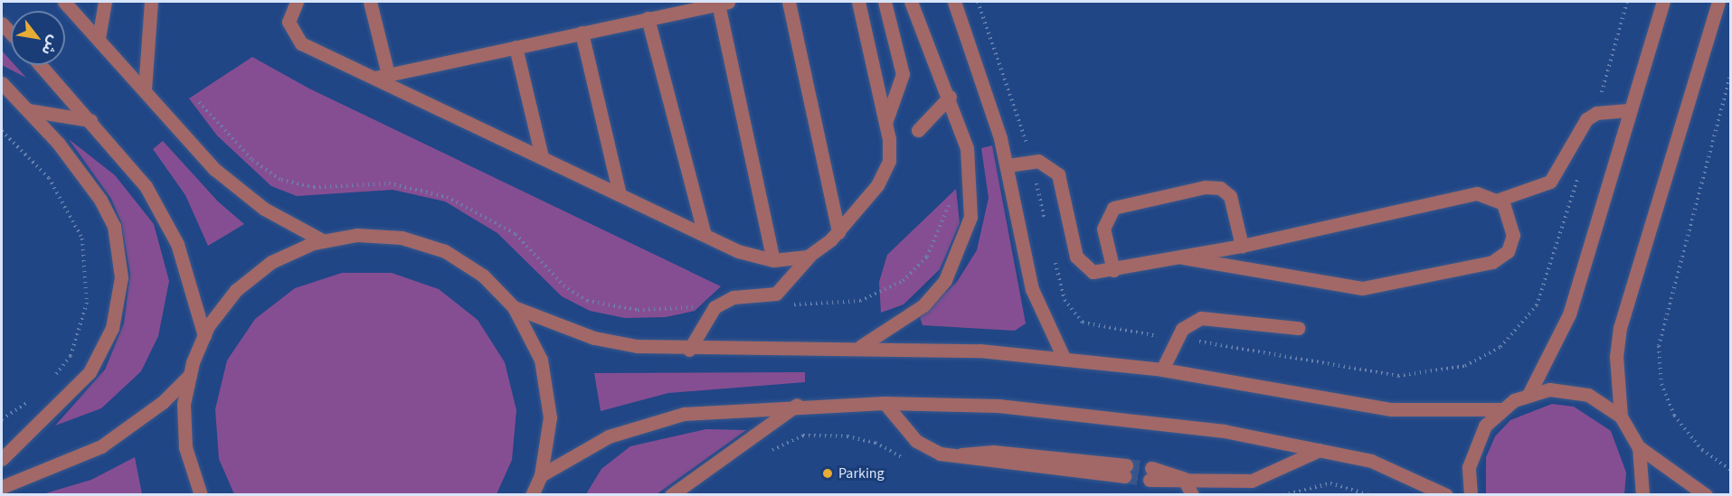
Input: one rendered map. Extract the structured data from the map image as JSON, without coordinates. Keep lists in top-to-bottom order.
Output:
{
  "places": ["Parking"],
  "north": "bottom right"
}
